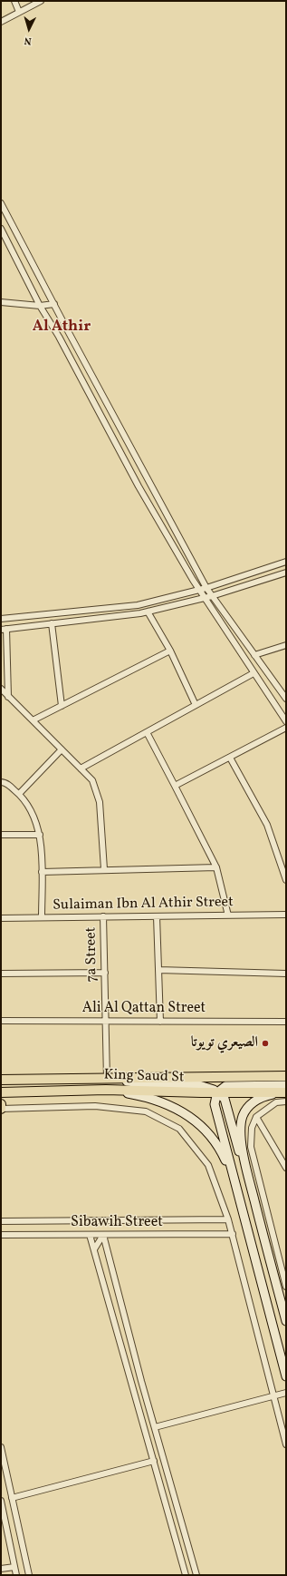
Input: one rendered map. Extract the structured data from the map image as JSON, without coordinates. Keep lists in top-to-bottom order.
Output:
{
  "streets": {
    "main road": ["King Saud St"],
    "street": [
      "Sulaiman Ibn Al Athir Street",
      "7a Street",
      "Ali Al Qattan Street",
      "Sibawih Street"
    ]
  },
  "crossings": [
    ["Sulaiman Ibn Al Athir Street", "7a Street"],
    ["7a Street", "Ali Al Qattan Street"],
    ["7a Street", "King Saud St"]
  ],
  "districts": ["Al Athir"],
  "places": ["الصيعري تويوتا"],
  "north": "bottom"
}
